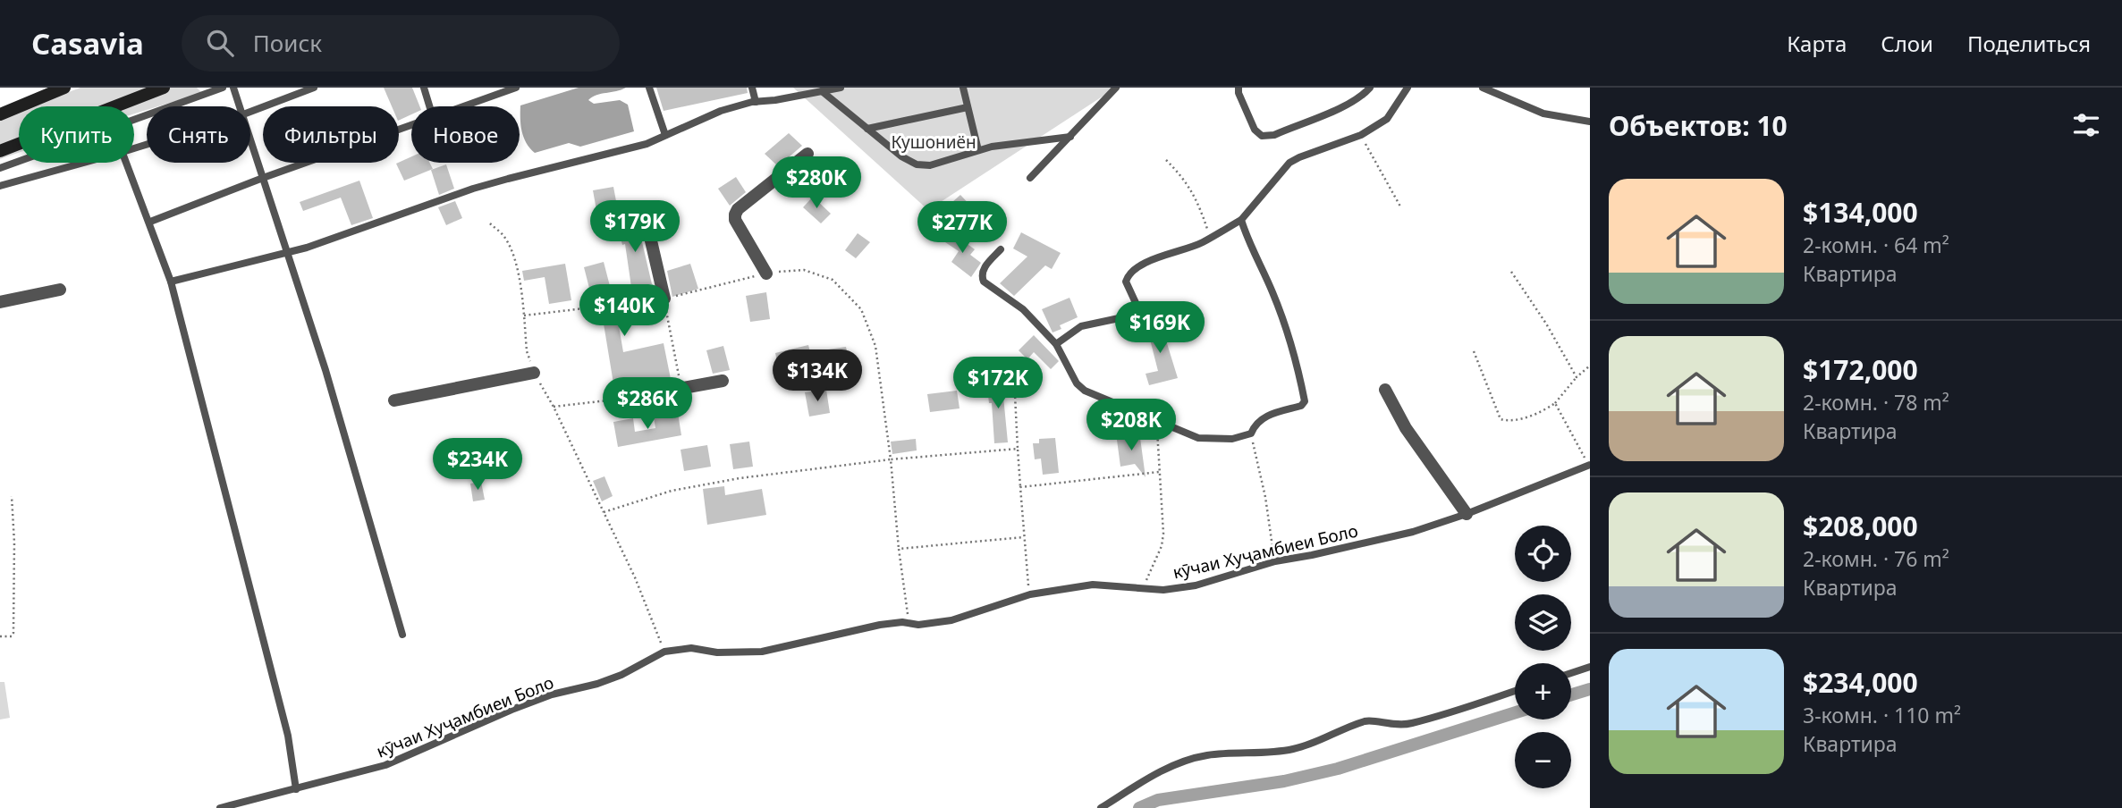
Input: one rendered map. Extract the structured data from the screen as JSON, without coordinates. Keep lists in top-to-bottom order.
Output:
{
  "streets": {
    "lane": ["кӯчаи Хуҷамбиеи Боло"]
  },
  "parks": ["Кушониён"],
  "page": {
    "header": "Casavia",
    "search": "Поиск",
    "nav": ["Карта", "Слои", "Поделиться"],
    "heading": "Объектов: 10",
    "chip": [
      "Купить",
      "Снять",
      "Фильтры",
      "Новое"
    ],
    "price": [
      "$280K",
      "$179K",
      "$277K",
      "$140K",
      "$169K",
      "$134K",
      "$172K",
      "$286K",
      "$208K",
      "$234K"
    ],
    "list": [
      {
        "name": "$134,000",
        "note": "2-комн. · 64 m² · Квартира"
      },
      {
        "name": "$172,000",
        "note": "2-комн. · 78 m² · Квартира"
      },
      {
        "name": "$208,000",
        "note": "2-комн. · 76 m² · Квартира"
      },
      {
        "name": "$234,000",
        "note": "3-комн. · 110 m² · Квартира"
      }
    ],
    "map_buttons": ["+", "−"]
  }
}
